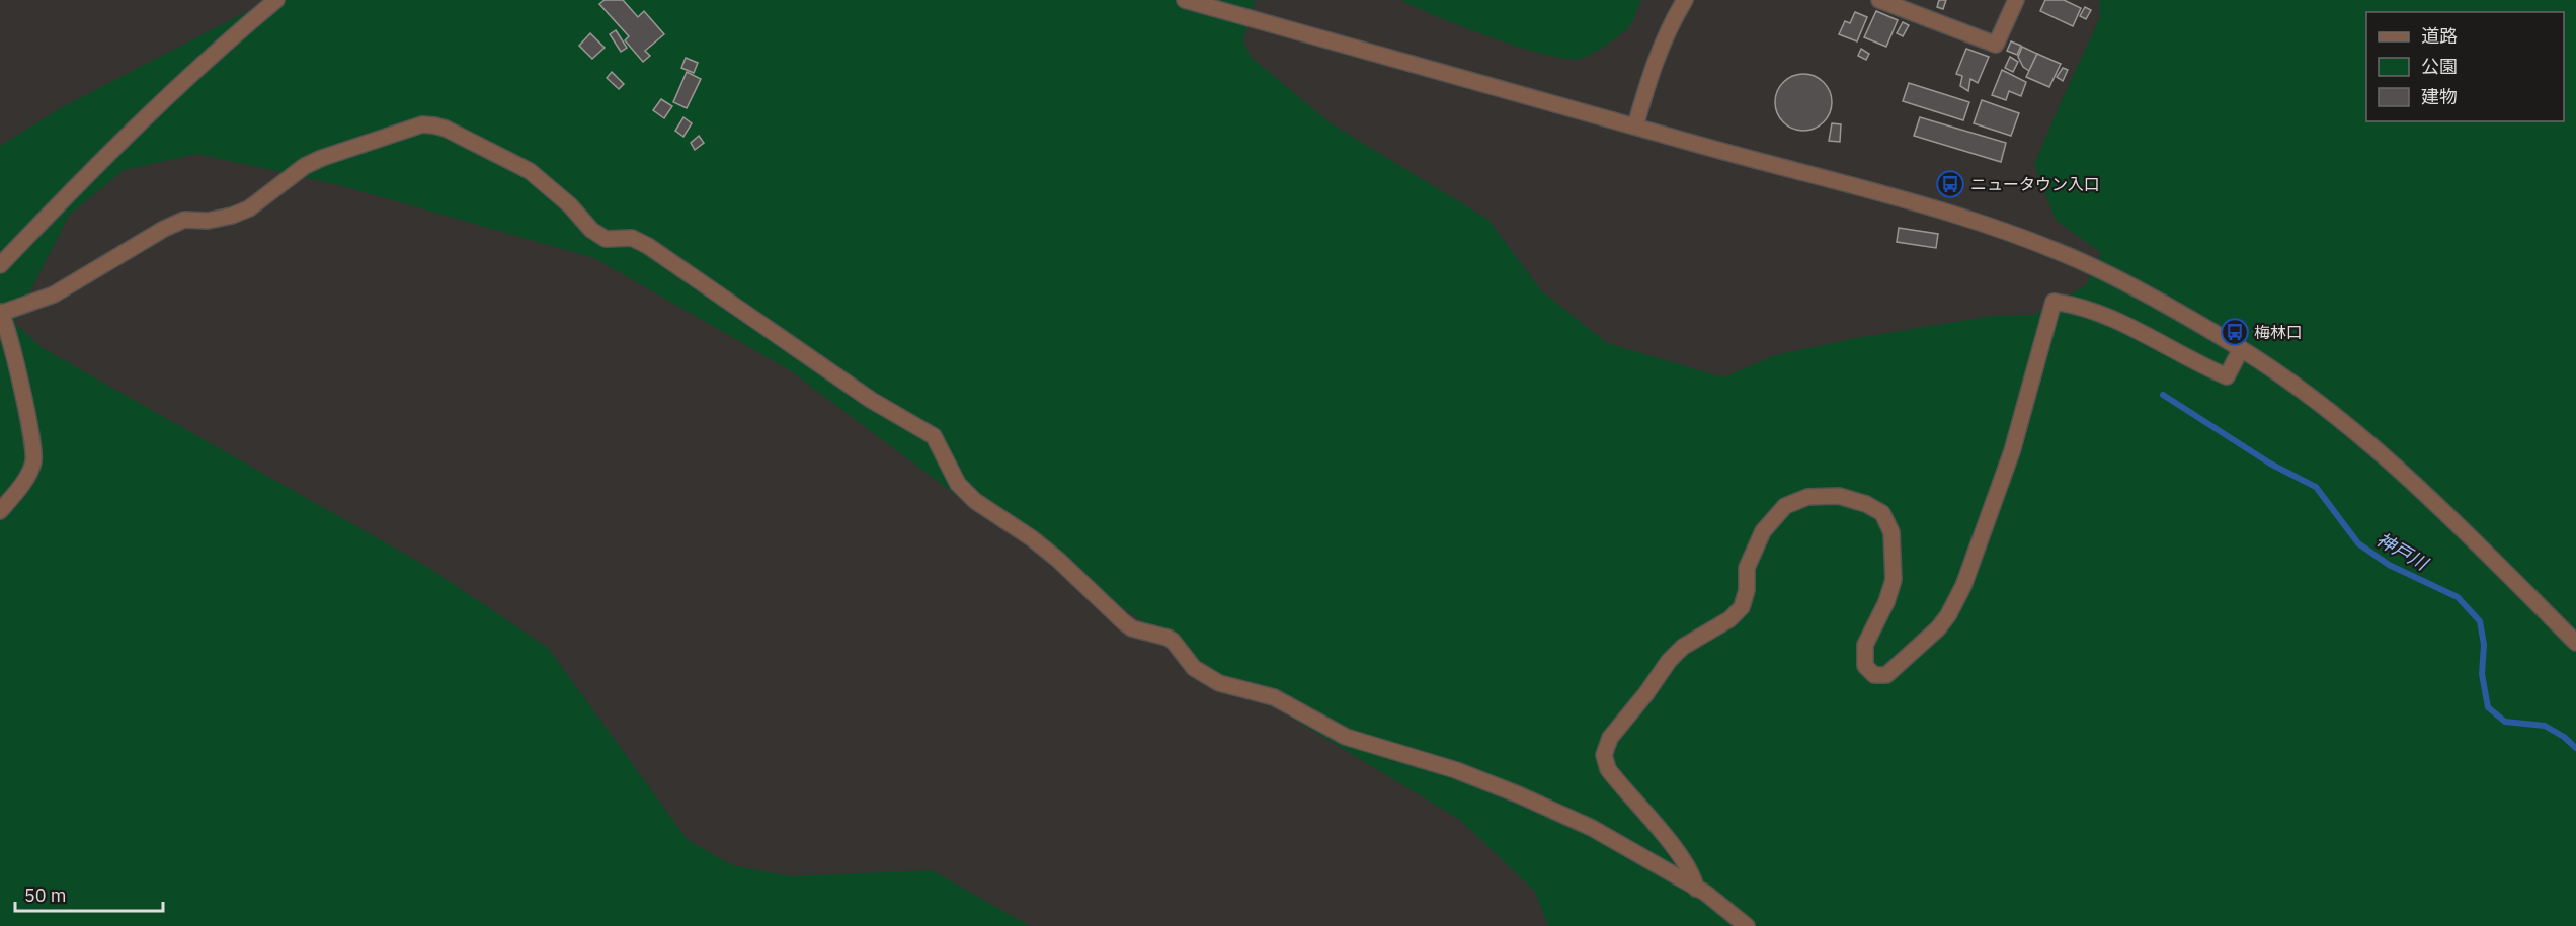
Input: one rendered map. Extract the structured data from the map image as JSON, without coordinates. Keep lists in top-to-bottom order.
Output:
{
  "water": ["神戸川"],
  "places": {
    "bus stop": ["ニュータウン入口", "梅林口"]
  },
  "legend": ["道路", "公園", "建物"],
  "scale_bar": "50 m"
}
